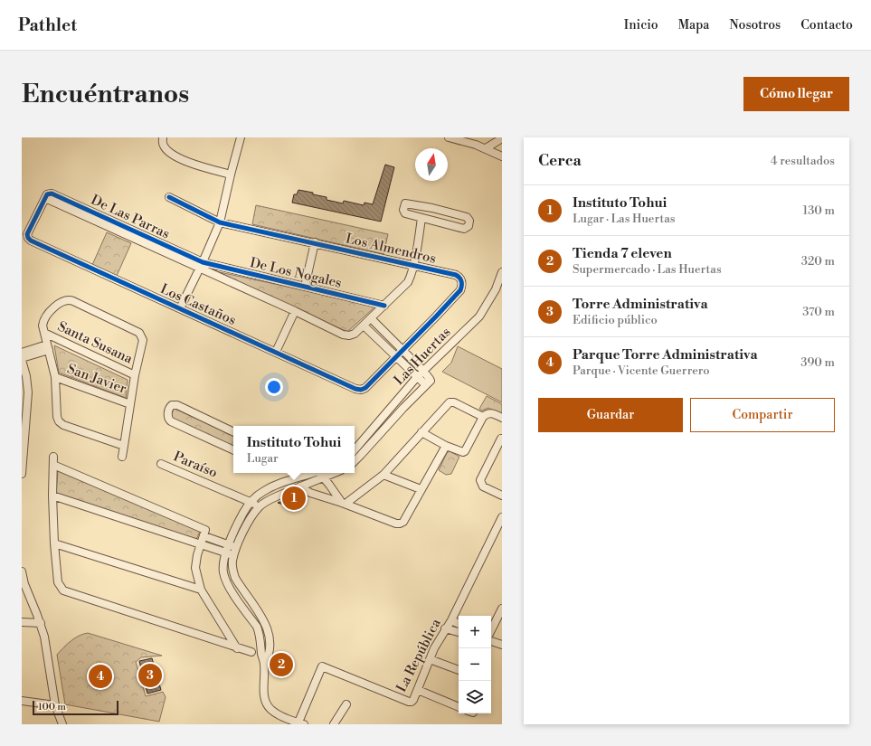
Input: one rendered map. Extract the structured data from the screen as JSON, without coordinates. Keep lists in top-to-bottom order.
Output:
{
  "streets": {
    "street": [
      "De Las Parras",
      "Los Almendros",
      "De Los Nogales",
      "Los Castaños",
      "Santa Susana",
      "Las Huertas",
      "San Javier",
      "Paraíso",
      "La República"
    ]
  },
  "crossings": [
    ["De Las Parras", "De Los Nogales"],
    ["De Las Parras", "Los Castaños"],
    ["Los Almendros", "Los Castaños"]
  ],
  "scale_bar": "100 m",
  "north": "top",
  "page": {
    "header": "Pathlet",
    "nav": [
      "Inicio",
      "Mapa",
      "Nosotros",
      "Contacto"
    ],
    "buttons": [
      "Cómo llegar",
      ["Guardar", "Compartir"]
    ],
    "title": "Encuéntranos",
    "heading": ["Cerca", "4 resultados"],
    "list": [
      {
        "mark": "1",
        "name": "Instituto Tohui",
        "note": "Lugar · Las Huertas",
        "value": "130 m"
      },
      {
        "mark": "2",
        "name": "Tienda 7 eleven",
        "note": "Supermercado · Las Huertas",
        "value": "320 m"
      },
      {
        "mark": "3",
        "name": "Torre Administrativa",
        "note": "Edificio público",
        "value": "370 m"
      },
      {
        "mark": "4",
        "name": "Parque Torre Administrativa",
        "note": "Parque · Vicente Guerrero",
        "value": "390 m"
      }
    ],
    "popup": ["Instituto Tohui", "Lugar"],
    "pins": [
      "1",
      "2",
      "3",
      "4"
    ],
    "map_buttons": ["+", "−"],
    "scale": "100 m"
  }
}
